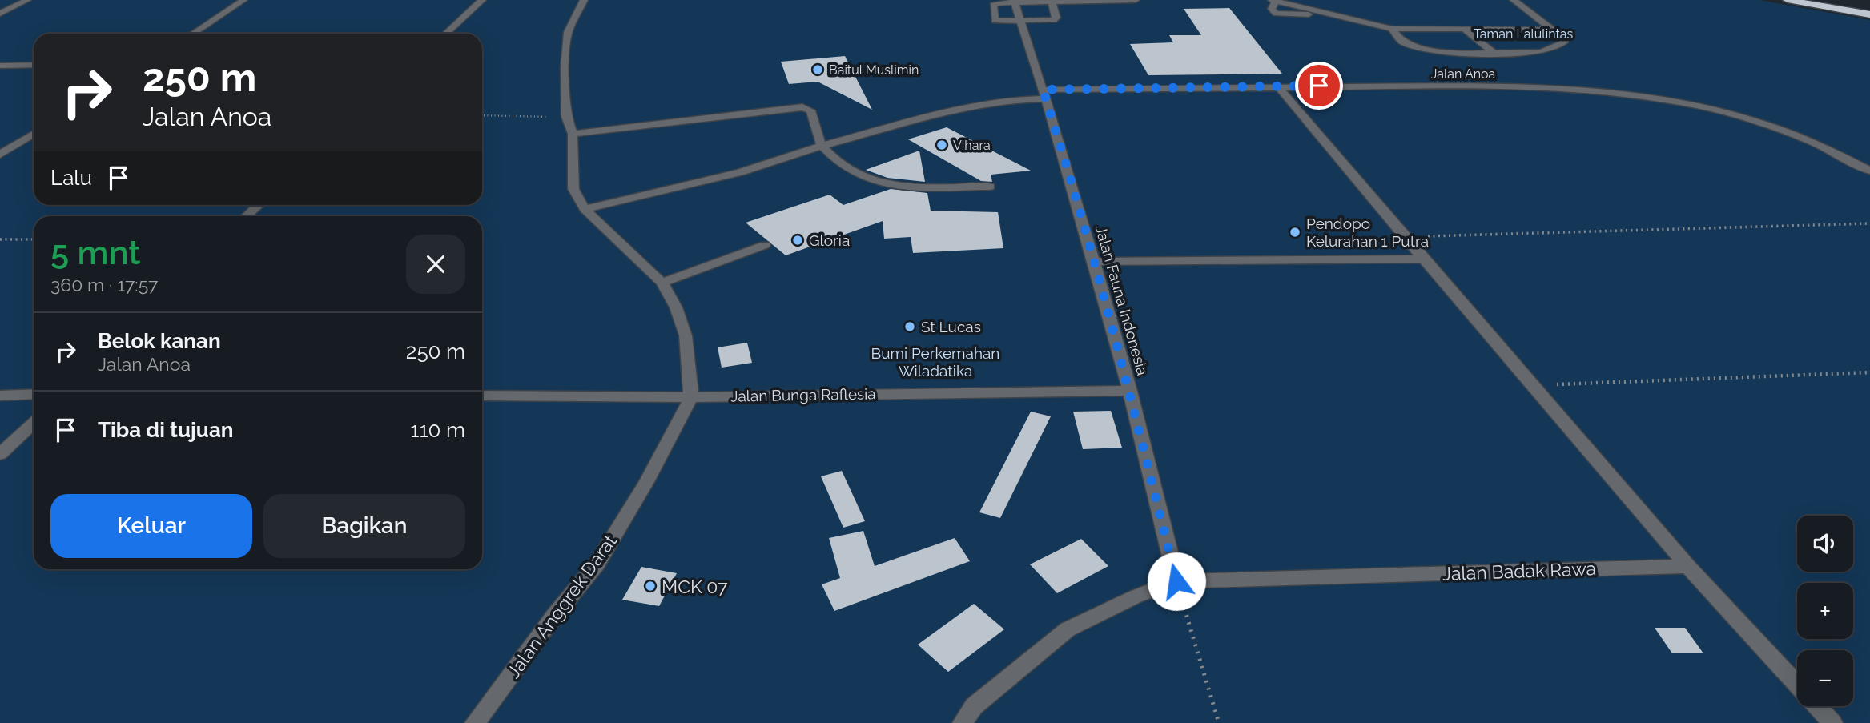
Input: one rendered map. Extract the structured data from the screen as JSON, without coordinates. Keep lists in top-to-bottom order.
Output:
{
  "streets": {
    "street": [
      "Jalan Anoa",
      "Jalan Fauna Indonesia",
      "Jalan Bunga Raflesia",
      "Jalan Badak Rawa",
      "Jalan Anggrek Darat"
    ]
  },
  "crossings": [
    ["Jalan Anoa", "Jalan Fauna Indonesia"],
    ["Jalan Fauna Indonesia", "Jalan Bunga Raflesia"],
    ["Jalan Fauna Indonesia", "Jalan Badak Rawa"],
    ["Jalan Bunga Raflesia", "Jalan Anggrek Darat"]
  ],
  "parks": ["Taman Lalulintas", "Bumi Perkemahan Wiladatika"],
  "places": [
    "Baitul Muslimin",
    "Vihara",
    "Pendopo Kelurahan 1 Putra",
    "Gloria",
    "St Lucas",
    "MCK 07"
  ],
  "page": {
    "turn": ["250 m", "Jalan Anoa"],
    "then": "Lalu",
    "heading": ["5 mnt", "360 m · 17:57"],
    "list": [
      {
        "name": "Belok kanan",
        "note": "Jalan Anoa",
        "value": "250 m"
      },
      {
        "name": "Tiba di tujuan",
        "value": "110 m"
      }
    ],
    "buttons": ["Keluar", "Bagikan"],
    "map_buttons": ["+", "−"]
  }
}
